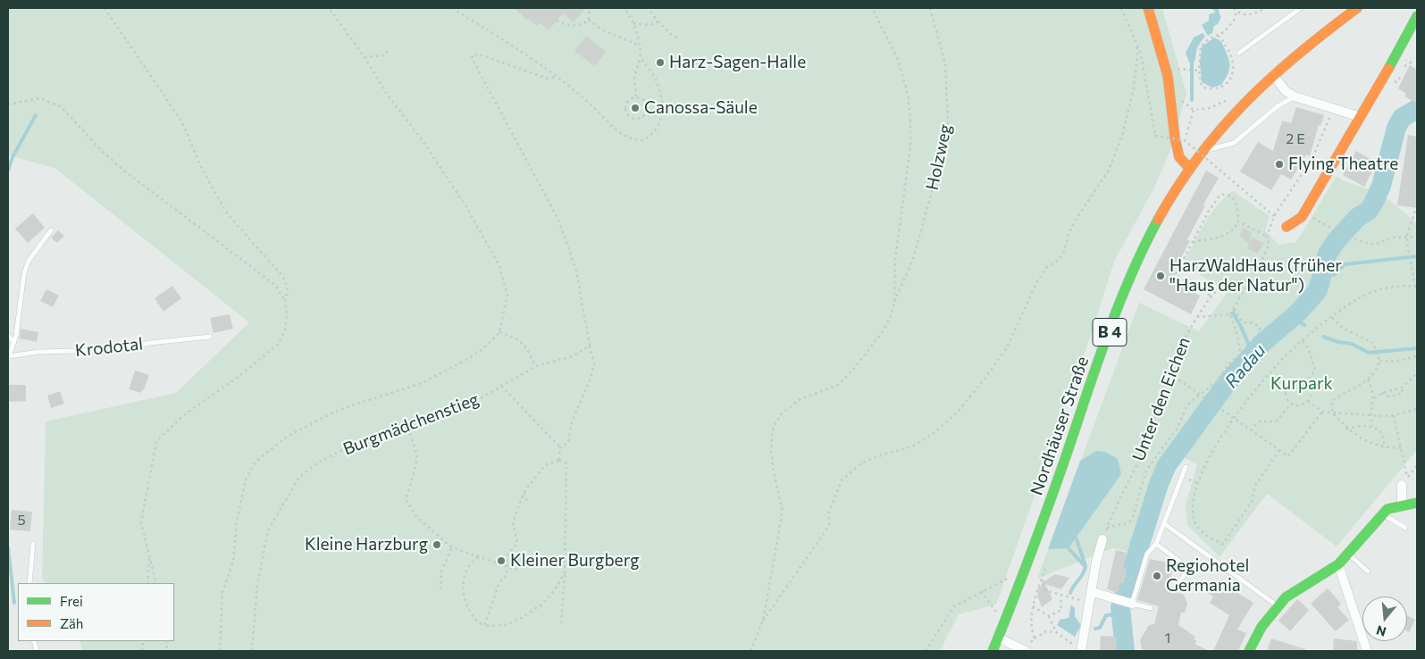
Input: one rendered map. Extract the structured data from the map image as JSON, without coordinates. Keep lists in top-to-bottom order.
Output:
{
  "streets": {
    "main road": ["B 4", "Nordhäuser Straße"],
    "lane": ["Krodotal"],
    "path": ["Holzweg", "Unter den Eichen", "Burgmädchenstieg"]
  },
  "water": ["Radau"],
  "parks": ["Kurpark"],
  "places": [
    "Harz-Sagen-Halle",
    "Canossa-Säule",
    "Flying Theatre",
    "HarzWaldHaus (früher \"Haus der Natur\")",
    "Kleine Harzburg",
    "Kleiner Burgberg",
    "Regiohotel Germania"
  ],
  "house_numbers": ["2 E", "5", "1"],
  "legend": ["Frei", "Zäh"],
  "north": "bottom"
}
